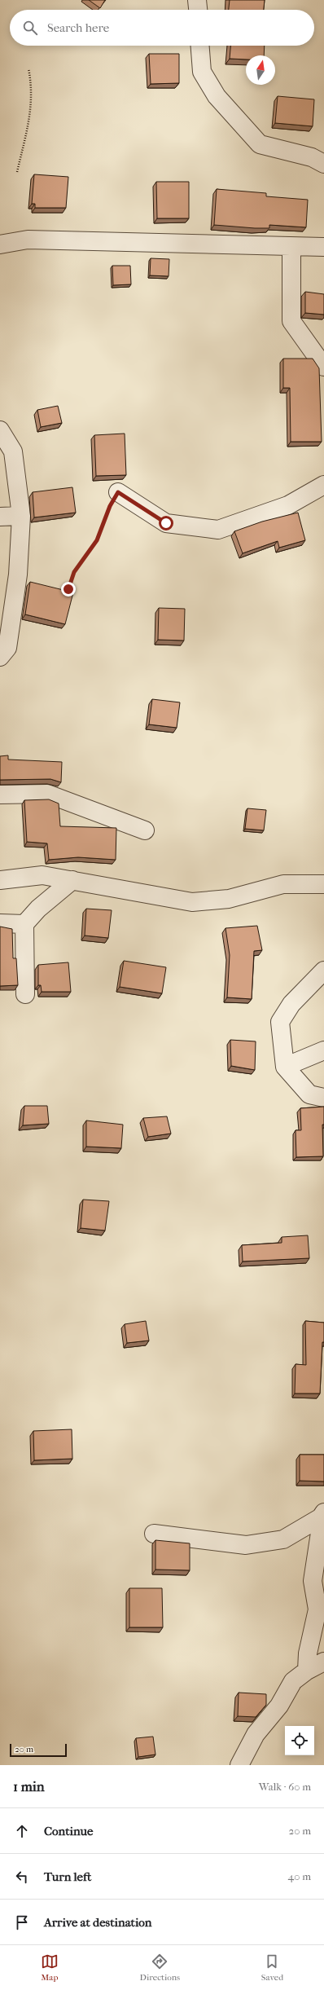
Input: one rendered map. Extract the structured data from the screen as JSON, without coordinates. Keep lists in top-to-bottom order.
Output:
{
  "scale_bar": "20 m",
  "north": "top",
  "page": {
    "search": "Search here",
    "scale": "20 m",
    "heading": ["1 min", "Walk · 60 m"],
    "list": [
      ["Continue", "20 m"],
      ["Turn left", "40 m"],
      "Arrive at destination"
    ],
    "nav": ["Map", "Directions", "Saved"]
  }
}
